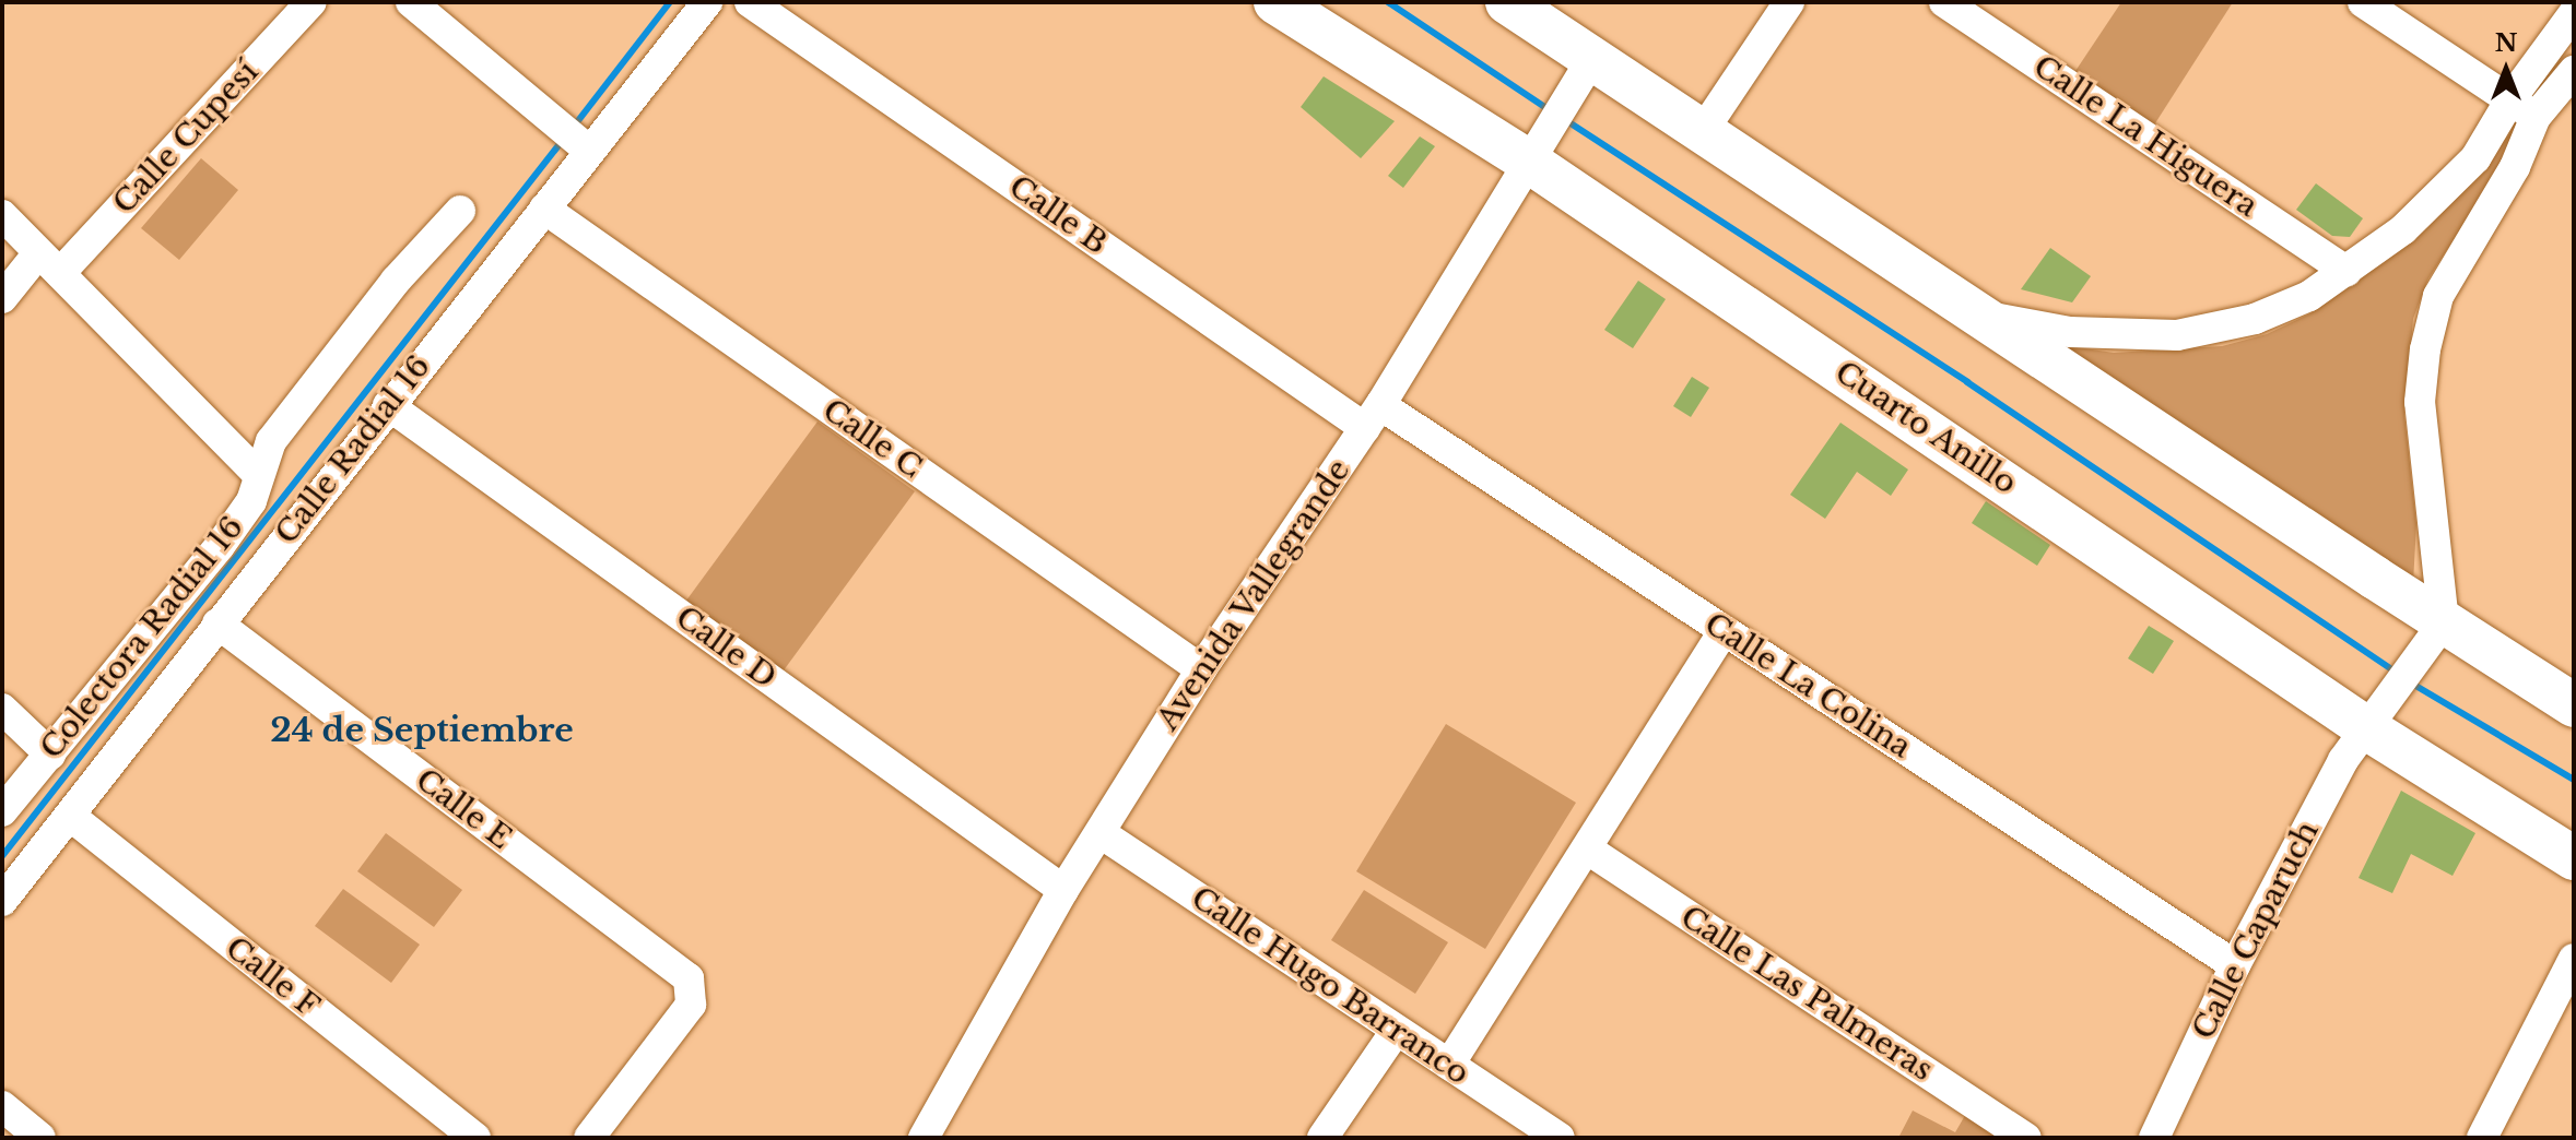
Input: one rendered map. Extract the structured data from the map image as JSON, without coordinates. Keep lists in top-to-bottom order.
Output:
{
  "streets": {
    "highway": ["Cuarto Anillo"],
    "street": [
      "Calle La Higuera",
      "Calle Cupesí",
      "Calle B",
      "Calle C",
      "Calle Radial 16",
      "Avenida Vallegrande",
      "Colectora Radial 16",
      "Calle D",
      "Calle La Colina",
      "Calle E",
      "Calle Caparuch",
      "Calle F",
      "Calle Hugo Barranco",
      "Calle Las Palmeras"
    ]
  },
  "crossings": [
    ["Calle B", "Avenida Vallegrande"],
    ["Calle B", "Calle La Colina"],
    ["Cuarto Anillo", "Avenida Vallegrande"],
    ["Cuarto Anillo", "Calle Caparuch"],
    ["Calle C", "Calle Radial 16"],
    ["Calle C", "Avenida Vallegrande"],
    ["Calle Radial 16", "Colectora Radial 16"],
    ["Calle Radial 16", "Calle D"],
    ["Calle Radial 16", "Calle E"],
    ["Calle Radial 16", "Calle F"],
    ["Avenida Vallegrande", "Calle D"],
    ["Avenida Vallegrande", "Calle La Colina"],
    ["Avenida Vallegrande", "Calle Hugo Barranco"],
    ["Calle La Colina", "Calle Caparuch"]
  ],
  "districts": ["24 de Septiembre"],
  "north": "top"
}
